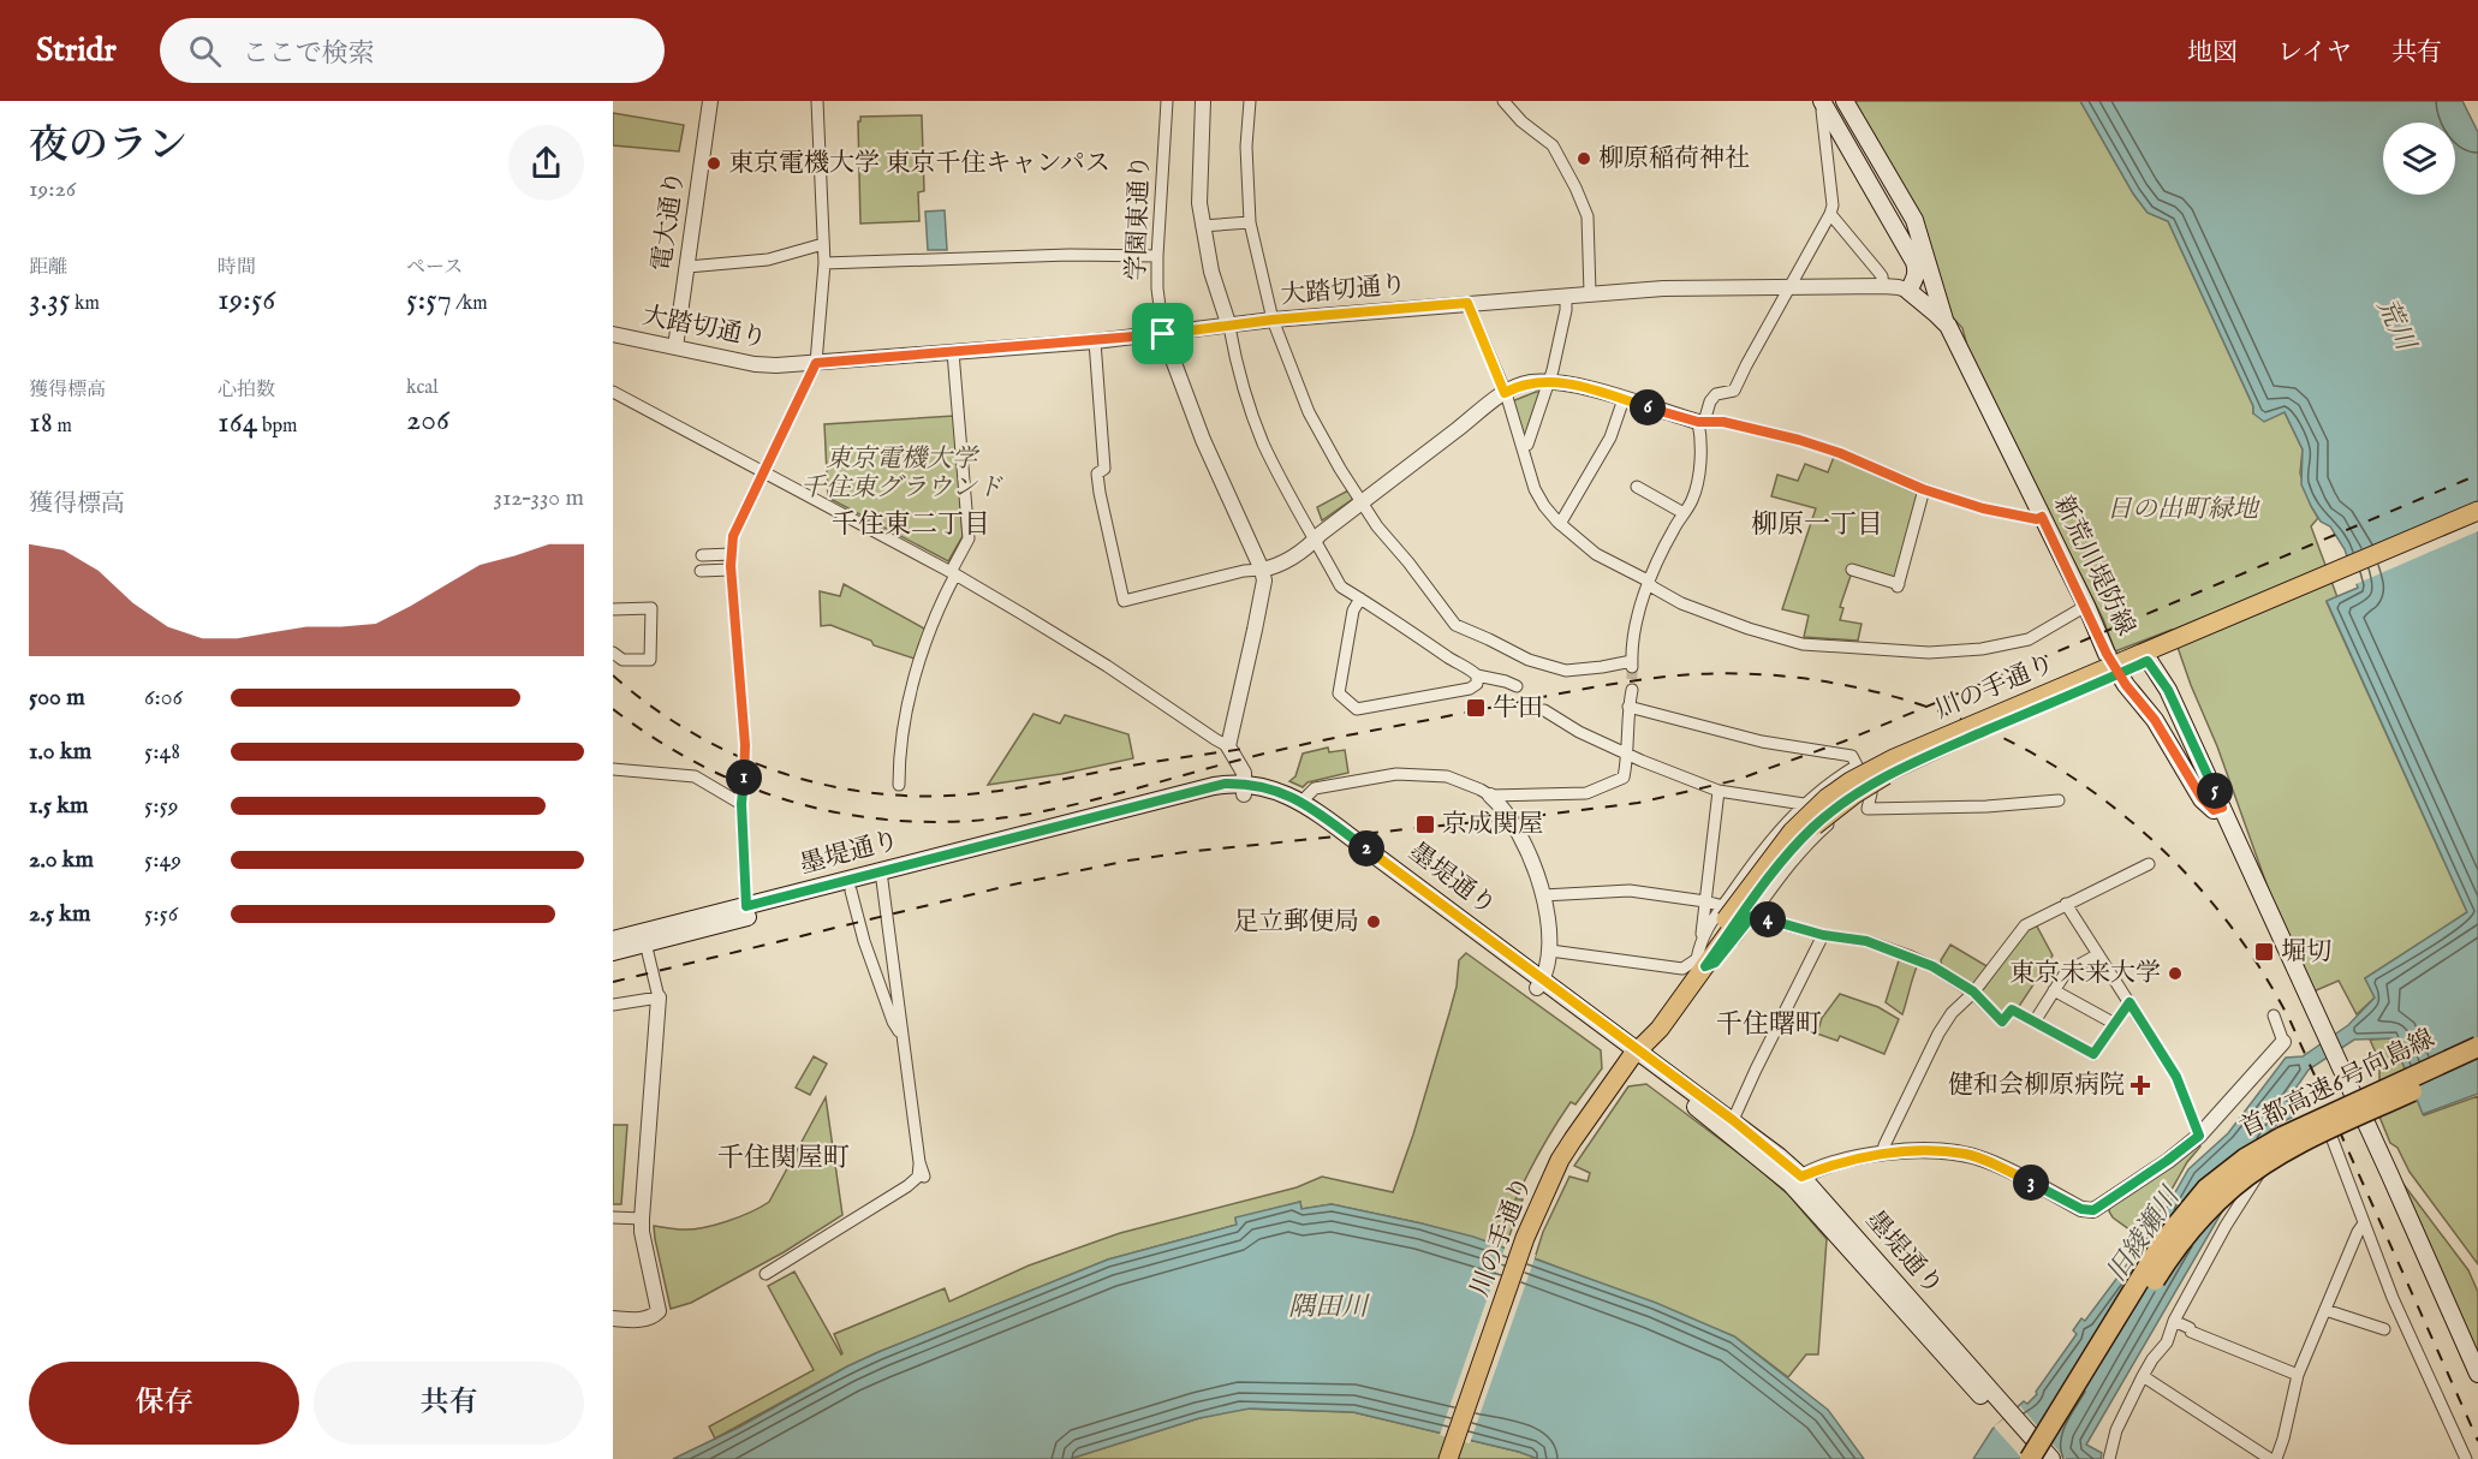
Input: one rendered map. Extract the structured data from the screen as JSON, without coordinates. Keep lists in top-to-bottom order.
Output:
{
  "streets": {
    "highway": ["首都高速6号向島線"],
    "main road": ["新荒川堤防線", "川の手通り", "墨堤通り"],
    "street": ["学園東通り", "電大通り", "大踏切通り"]
  },
  "crossings": [
    ["学園東通り", "大踏切通り"],
    ["電大通り", "大踏切通り"],
    ["大踏切通り", "新荒川堤防線"],
    ["新荒川堤防線", "川の手通り"],
    ["川の手通り", "墨堤通り"]
  ],
  "districts": [
    "千住東二丁目",
    "柳原一丁目",
    "千住曙町",
    "千住関屋町"
  ],
  "water": ["荒川", "旧綾瀬川", "隅田川"],
  "parks": ["東京電機大学 千住東グラウンド", "日の出町緑地"],
  "places": {
    "other": [
      "柳原稲荷神社",
      "東京電機大学 東京千住キャンパス",
      "足立郵便局",
      "東京未来大学"
    ],
    "transit": ["牛田", "京成関屋", "堀切"],
    "health": ["健和会柳原病院"]
  },
  "page": {
    "header": "Stridr",
    "search": "ここで検索",
    "nav": ["地図", "レイヤ", "共有"],
    "heading": ["夜のラン", "19:26"],
    "stats": [
      ["距離", "3.35 km"],
      ["時間", "19:56"],
      ["ペース", "5:57 /km"],
      ["獲得標高", "18 m"],
      ["心拍数", "164 bpm"],
      ["kcal", "206"]
    ],
    "pins": [
      "6",
      "1",
      "5",
      "2",
      "4",
      "3"
    ],
    "chart": ["獲得標高", "312–330 m"],
    "list": [
      {
        "name": "500 m",
        "note": "6:06"
      },
      {
        "name": "1.0 km",
        "note": "5:48"
      },
      {
        "name": "1.5 km",
        "note": "5:59"
      },
      {
        "name": "2.0 km",
        "note": "5:49"
      },
      {
        "name": "2.5 km",
        "note": "5:56"
      }
    ],
    "buttons": ["保存", "共有"]
  }
}
